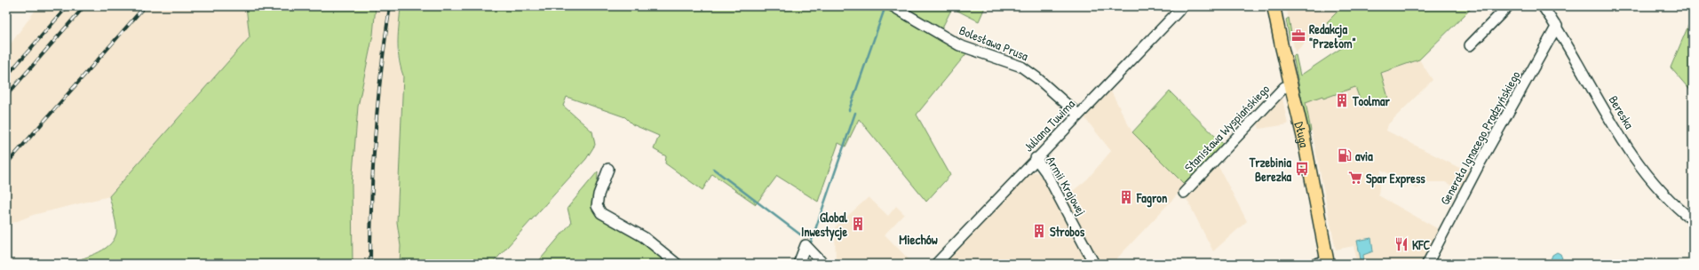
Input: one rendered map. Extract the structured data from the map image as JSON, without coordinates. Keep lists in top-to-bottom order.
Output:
{
  "streets": {
    "main road": ["Długa"],
    "street": [
      "Bolesława Prusa",
      "Bereska",
      "Juliana Tuwima",
      "Stanisława Wyspiańskiego",
      "Generała Ignacego Prądzyńskiego",
      "Armii Krajowej"
    ]
  },
  "crossings": [
    ["Bolesława Prusa", "Juliana Tuwima"],
    ["Bereska", "Generała Ignacego Prądzyńskiego"],
    ["Juliana Tuwima", "Armii Krajowej"],
    ["Stanisława Wyspiańskiego", "Długa"]
  ],
  "districts": ["Miechów"],
  "places": {
    "office": ["Redakcja \"Przełom\""],
    "building": [
      "Toolmar",
      "Fagron",
      "Global Inwestycje",
      "Strobos"
    ],
    "fuel station": ["avia"],
    "bus stop": ["Trzebinia Berezka"],
    "supermarket": ["Spar Express"],
    "restaurant": ["KFC"]
  }
}
